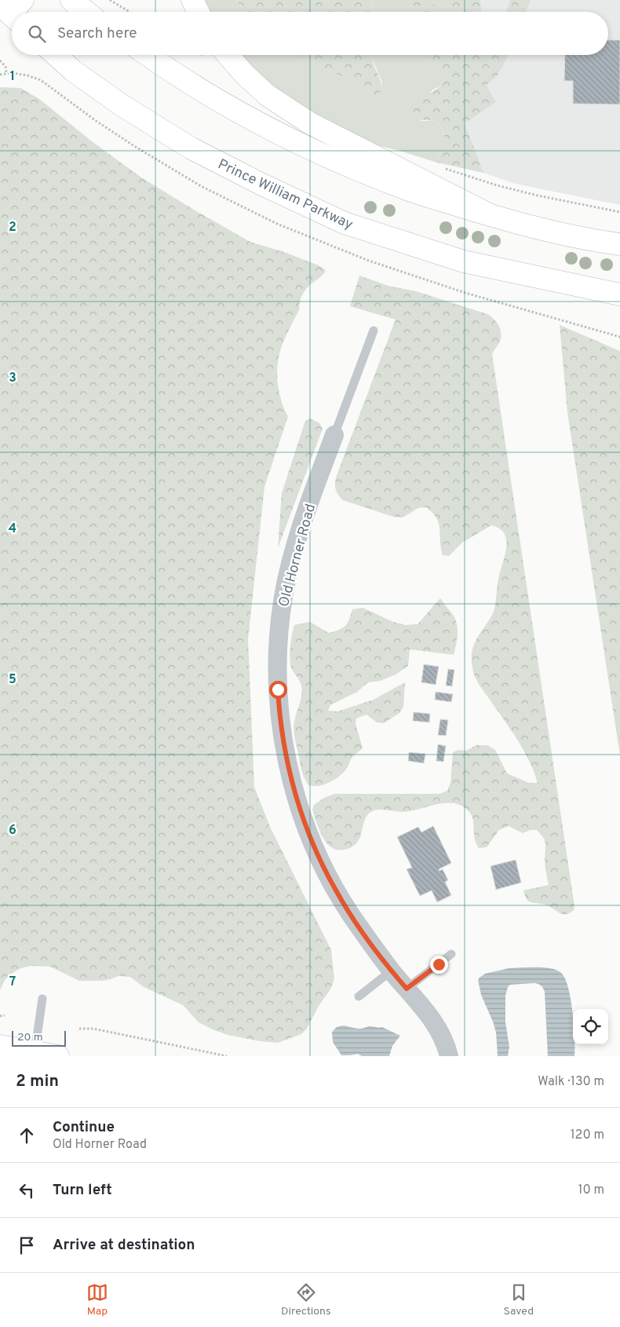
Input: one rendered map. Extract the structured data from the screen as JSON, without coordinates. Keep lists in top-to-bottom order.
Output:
{
  "streets": {
    "main road": ["Prince William Parkway"],
    "street": ["Old Horner Road"]
  },
  "scale_bar": "20 m",
  "page": {
    "search": "Search here",
    "scale": "20 m",
    "heading": ["2 min", "Walk · 130 m"],
    "list": [
      ["Continue", "Old Horner Road", "120 m"],
      ["Turn left", "10 m"],
      "Arrive at destination"
    ],
    "nav": ["Map", "Directions", "Saved"]
  },
  "grid": {
    "rows": [
      "1",
      "2",
      "3",
      "4",
      "5",
      "6",
      "7"
    ]
  }
}
